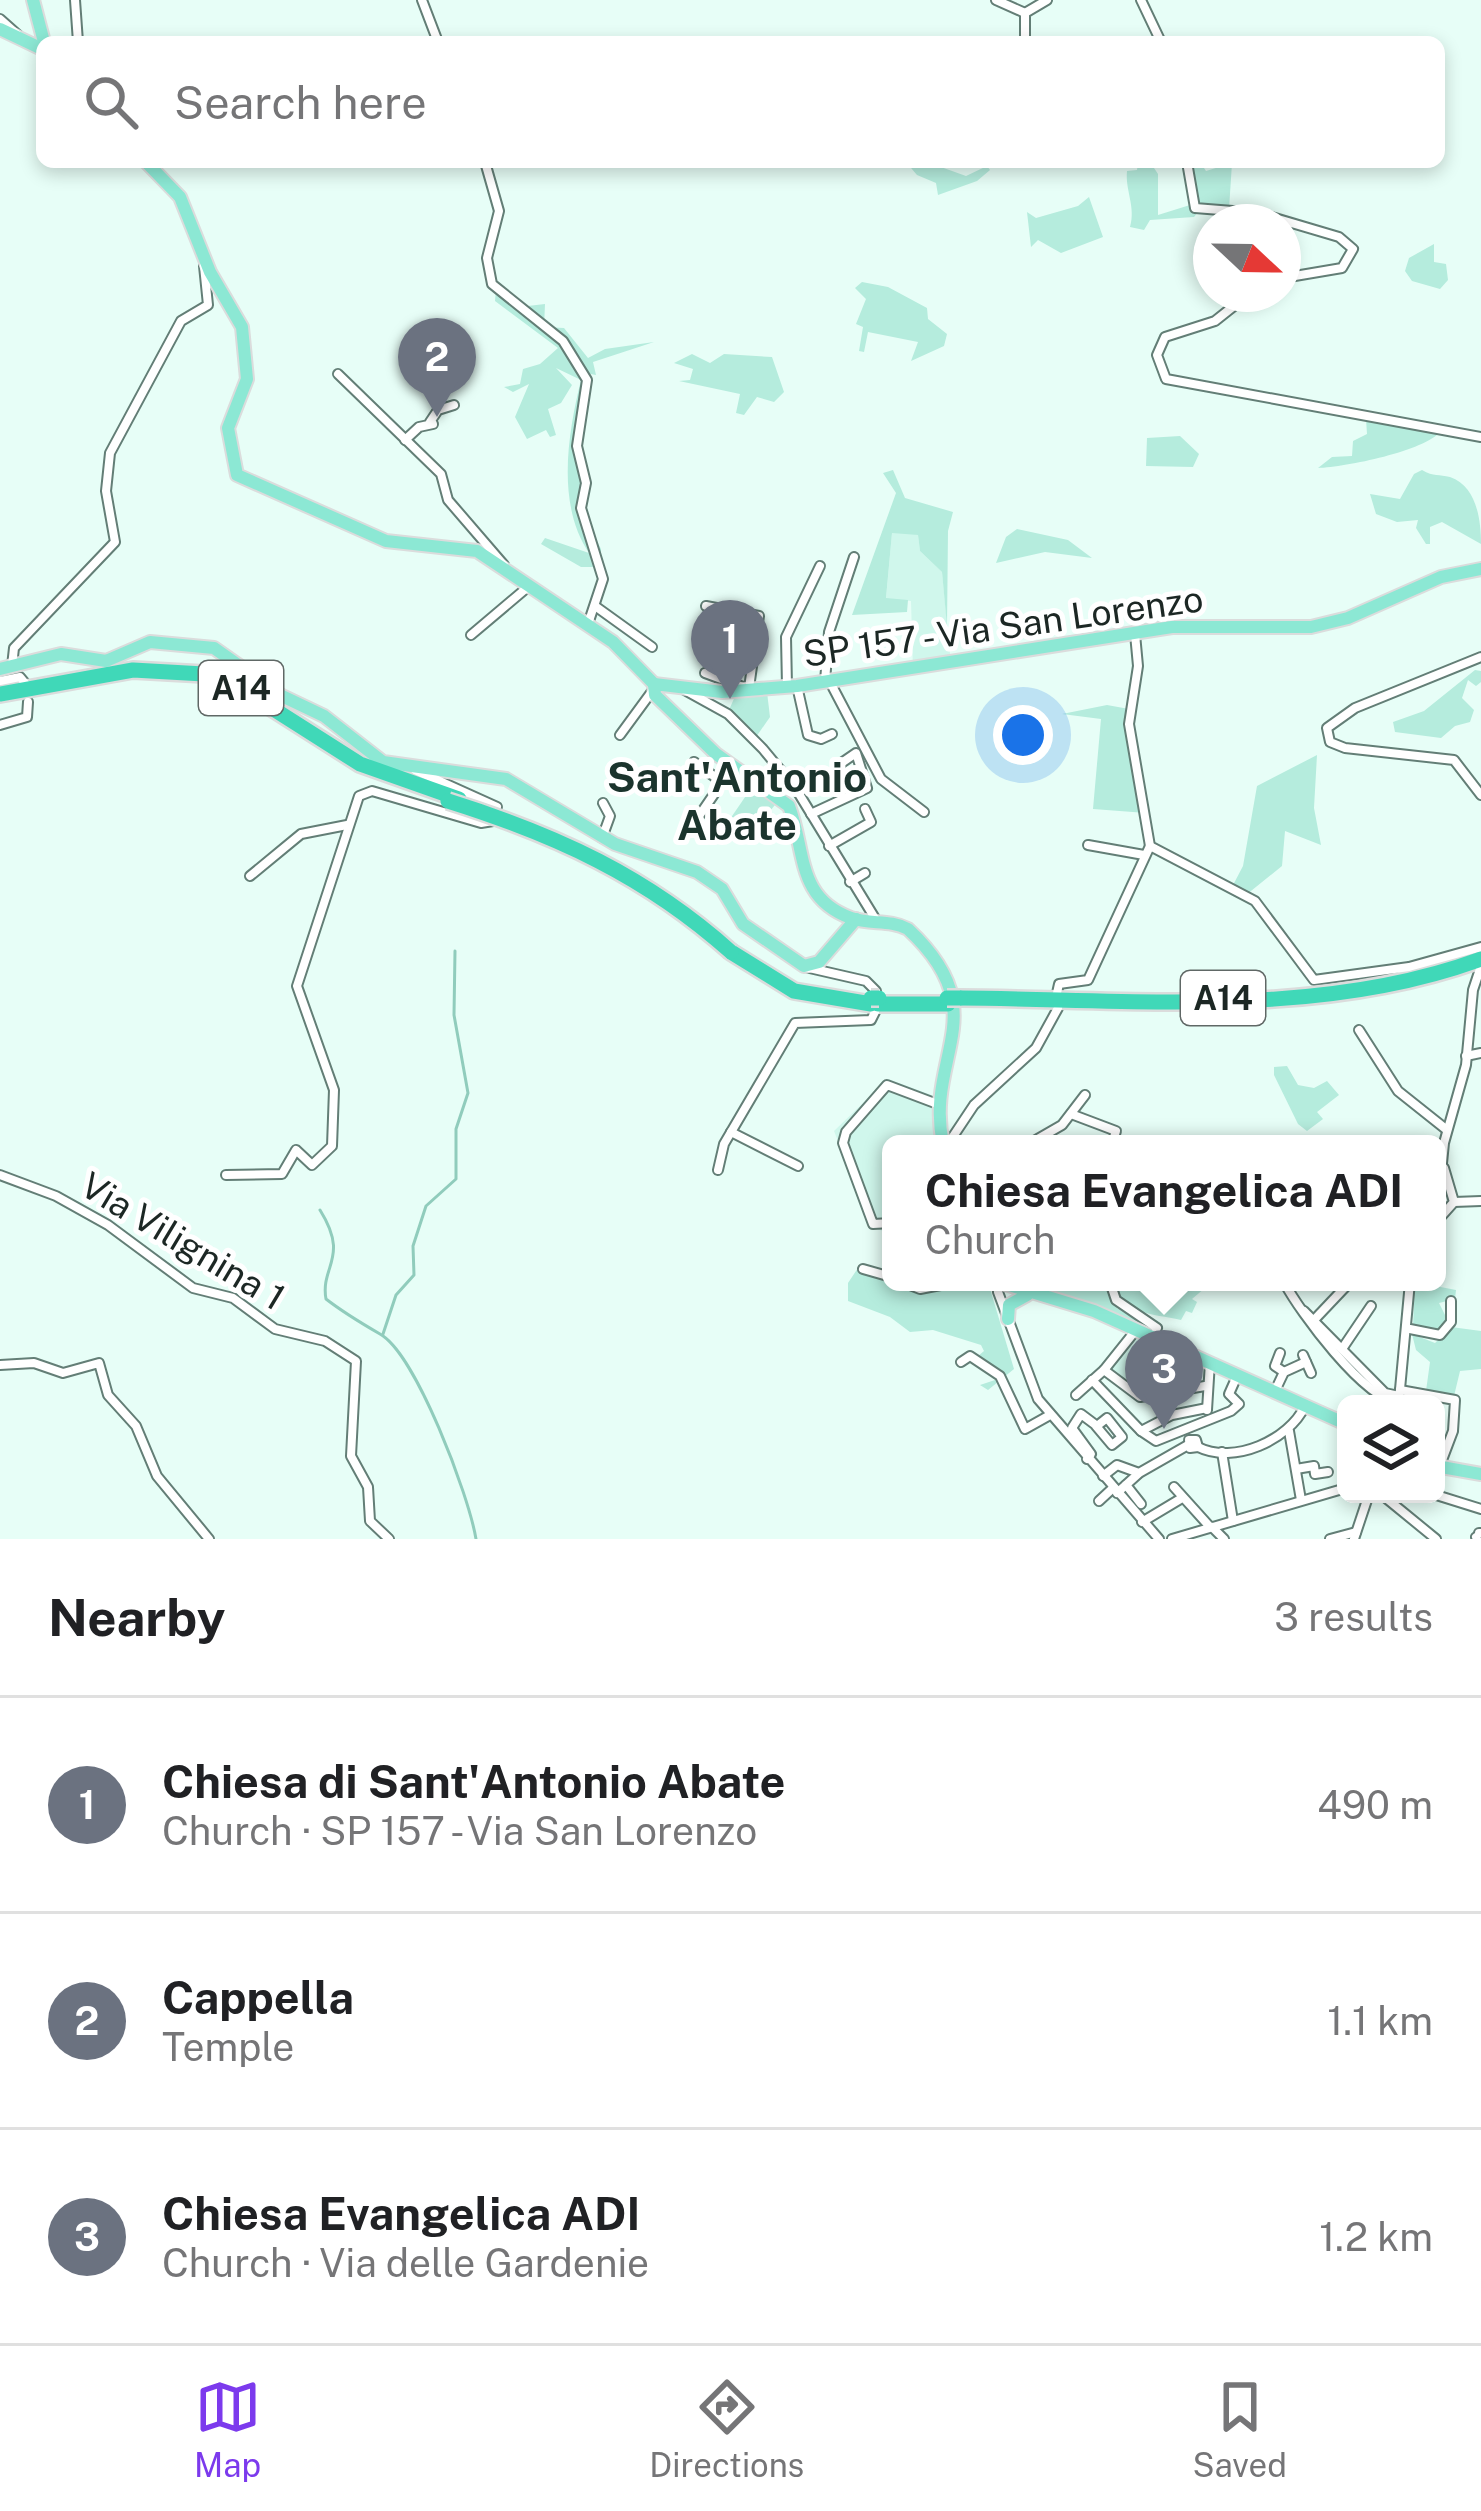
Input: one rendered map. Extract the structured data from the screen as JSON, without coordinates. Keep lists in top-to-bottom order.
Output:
{
  "streets": {
    "highway": ["A14"],
    "main road": ["SP 157 - Via San Lorenzo"],
    "street": ["Via Vilignina 1"]
  },
  "districts": ["Sant'Antonio Abate"],
  "north": "right",
  "page": {
    "search": "Search here",
    "pins": ["2", "1", "3"],
    "popup": ["Chiesa Evangelica ADI", "Church"],
    "heading": ["Nearby", "3 results"],
    "list": [
      {
        "mark": "1",
        "name": "Chiesa di Sant'Antonio Abate",
        "note": "Church · SP 157 - Via San Lorenzo",
        "value": "490 m"
      },
      {
        "mark": "2",
        "name": "Cappella",
        "note": "Temple",
        "value": "1.1 km"
      },
      {
        "mark": "3",
        "name": "Chiesa Evangelica ADI",
        "note": "Church · Via delle Gardenie",
        "value": "1.2 km"
      }
    ],
    "nav": ["Map", "Directions", "Saved"]
  }
}
